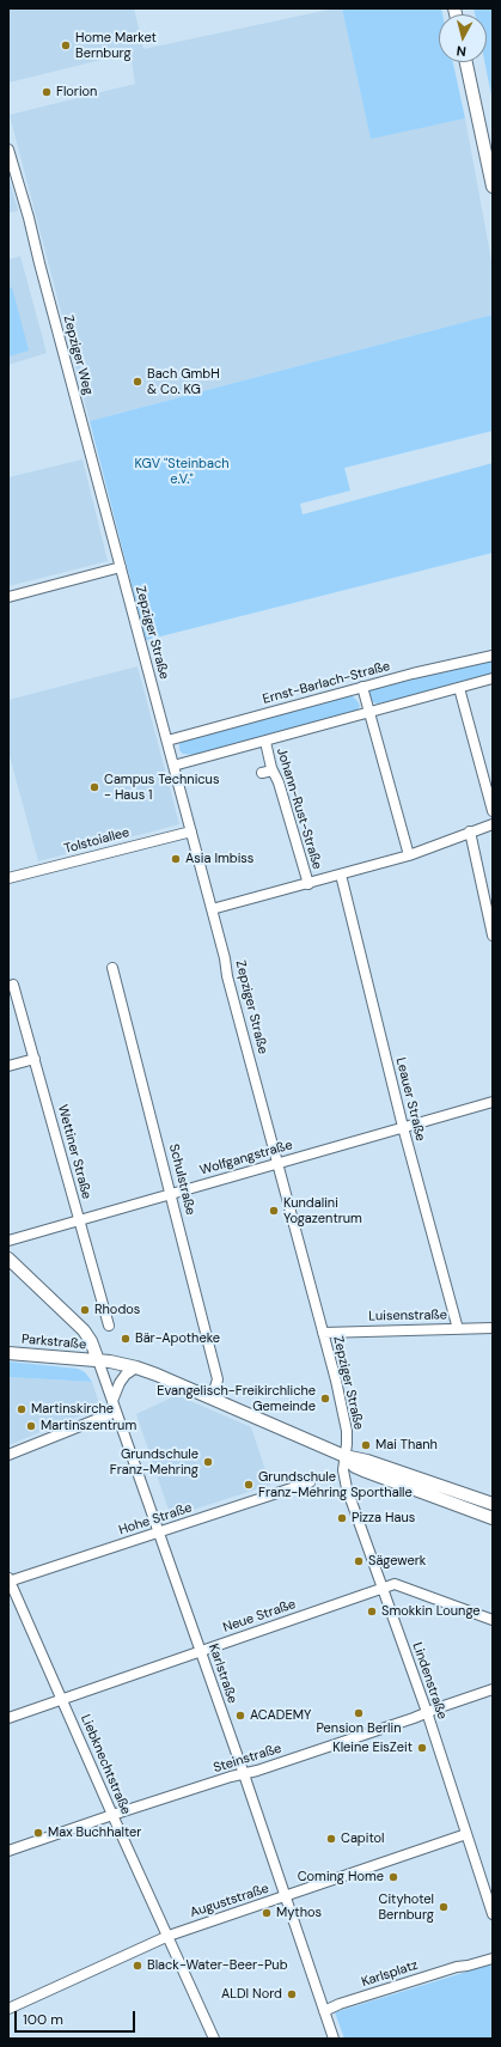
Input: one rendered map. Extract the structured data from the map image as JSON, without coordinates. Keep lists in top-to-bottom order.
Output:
{
  "streets": {
    "main road": ["Parkstraße"],
    "street": [
      "Zepziger Weg",
      "Zepziger Straße",
      "Ernst-Barlach-Straße",
      "Johann-Rust-Straße",
      "Tolstoiallee",
      "Leauer Straße",
      "Wettiner Straße",
      "Wolfgangstraße",
      "Schulstraße",
      "Luisenstraße",
      "Hohe Straße",
      "Neue Straße",
      "Karlstraße",
      "Lindenstraße",
      "Steinstraße",
      "Liebknechtstraße",
      "Auguststraße",
      "Karlsplatz"
    ]
  },
  "crossings": [
    ["Zepziger Weg", "Zepziger Straße"],
    ["Zepziger Straße", "Ernst-Barlach-Straße"],
    ["Zepziger Straße", "Johann-Rust-Straße"],
    ["Zepziger Straße", "Tolstoiallee"],
    ["Zepziger Straße", "Wolfgangstraße"],
    ["Zepziger Straße", "Luisenstraße"],
    ["Zepziger Straße", "Parkstraße"],
    ["Zepziger Straße", "Lindenstraße"],
    ["Johann-Rust-Straße", "Leauer Straße"],
    ["Leauer Straße", "Wolfgangstraße"],
    ["Leauer Straße", "Luisenstraße"],
    ["Wettiner Straße", "Wolfgangstraße"],
    ["Wolfgangstraße", "Schulstraße"],
    ["Schulstraße", "Parkstraße"],
    ["Parkstraße", "Karlstraße"],
    ["Parkstraße", "Lindenstraße"],
    ["Hohe Straße", "Karlstraße"],
    ["Hohe Straße", "Liebknechtstraße"],
    ["Neue Straße", "Karlstraße"],
    ["Neue Straße", "Lindenstraße"],
    ["Neue Straße", "Liebknechtstraße"],
    ["Karlstraße", "Steinstraße"],
    ["Karlstraße", "Auguststraße"],
    ["Karlstraße", "Karlsplatz"],
    ["Lindenstraße", "Steinstraße"],
    ["Lindenstraße", "Auguststraße"],
    ["Steinstraße", "Liebknechtstraße"],
    ["Liebknechtstraße", "Auguststraße"]
  ],
  "parks": ["KGV \"Steinbach e.V.\""],
  "places": [
    "Home Market Bernburg",
    "Florion",
    "Bach GmbH & Co. KG",
    "Campus Technicus - Haus 1",
    "Asia Imbiss",
    "Kundalini Yogazentrum",
    "Rhodos",
    "Bär-Apotheke",
    "Evangelisch-Freikirchliche Gemeinde",
    "Martinskirche",
    "Martinszentrum",
    "Mai Thanh",
    "Grundschule Franz-Mehring",
    "Grundschule Franz-Mehring Sporthalle",
    "Pizza Haus",
    "Sägewerk",
    "Smokkin Lounge",
    "Pension Berlin",
    "ACADEMY",
    "Kleine EisZeit",
    "Max Buchhalter",
    "Capitol",
    "Coming Home",
    "Cityhotel Bernburg",
    "Mythos",
    "Black-Water-Beer-Pub",
    "ALDI Nord"
  ],
  "scale_bar": "100 m",
  "north": "bottom"
}
